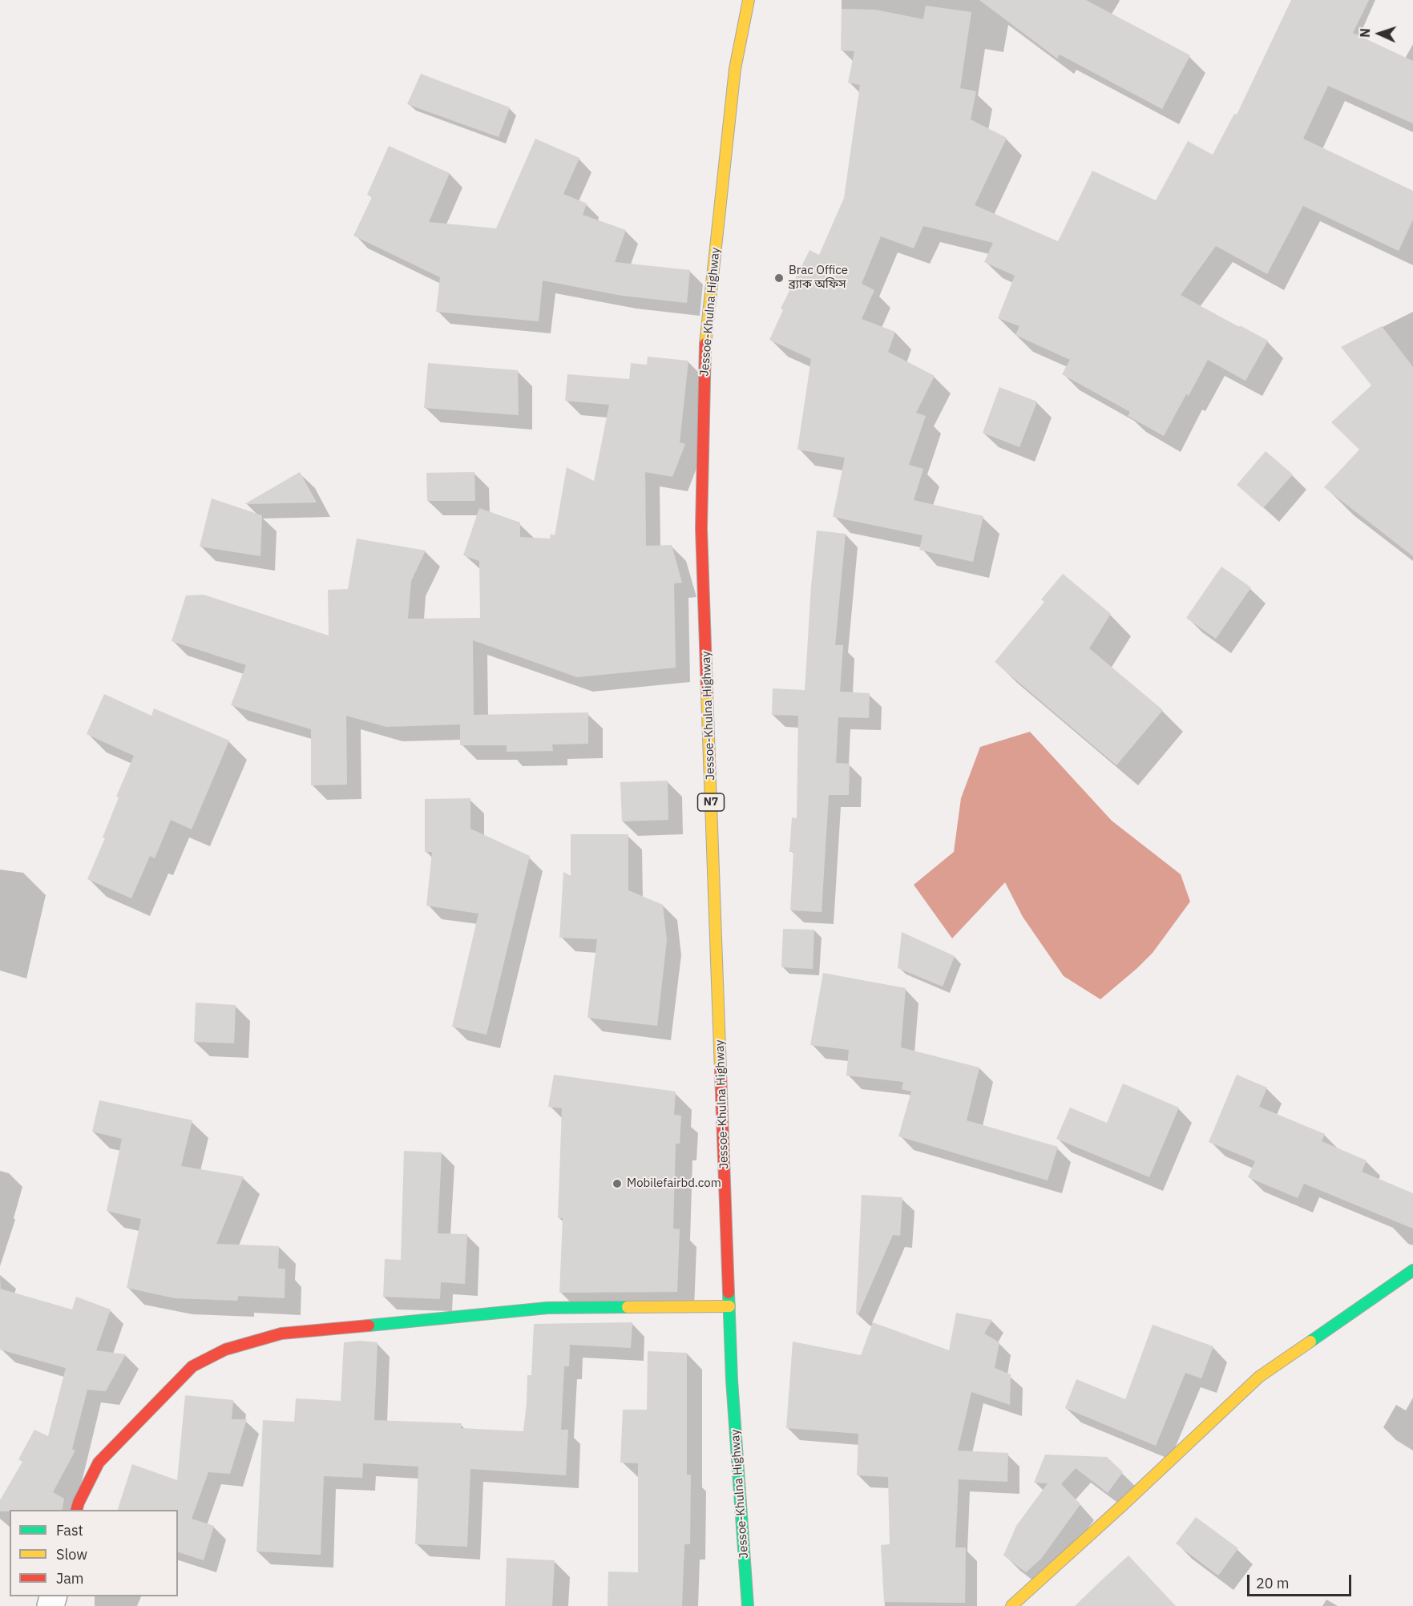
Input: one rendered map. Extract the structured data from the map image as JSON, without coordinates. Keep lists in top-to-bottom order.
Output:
{
  "streets": {
    "main road": ["Jessoe-Khulna Highway", "N7"]
  },
  "places": ["Brac Office ব্র্যাক অফিস", "Mobilefairbd.com"],
  "legend": ["Fast", "Slow", "Jam"],
  "scale_bar": "20 m",
  "north": "left"
}
